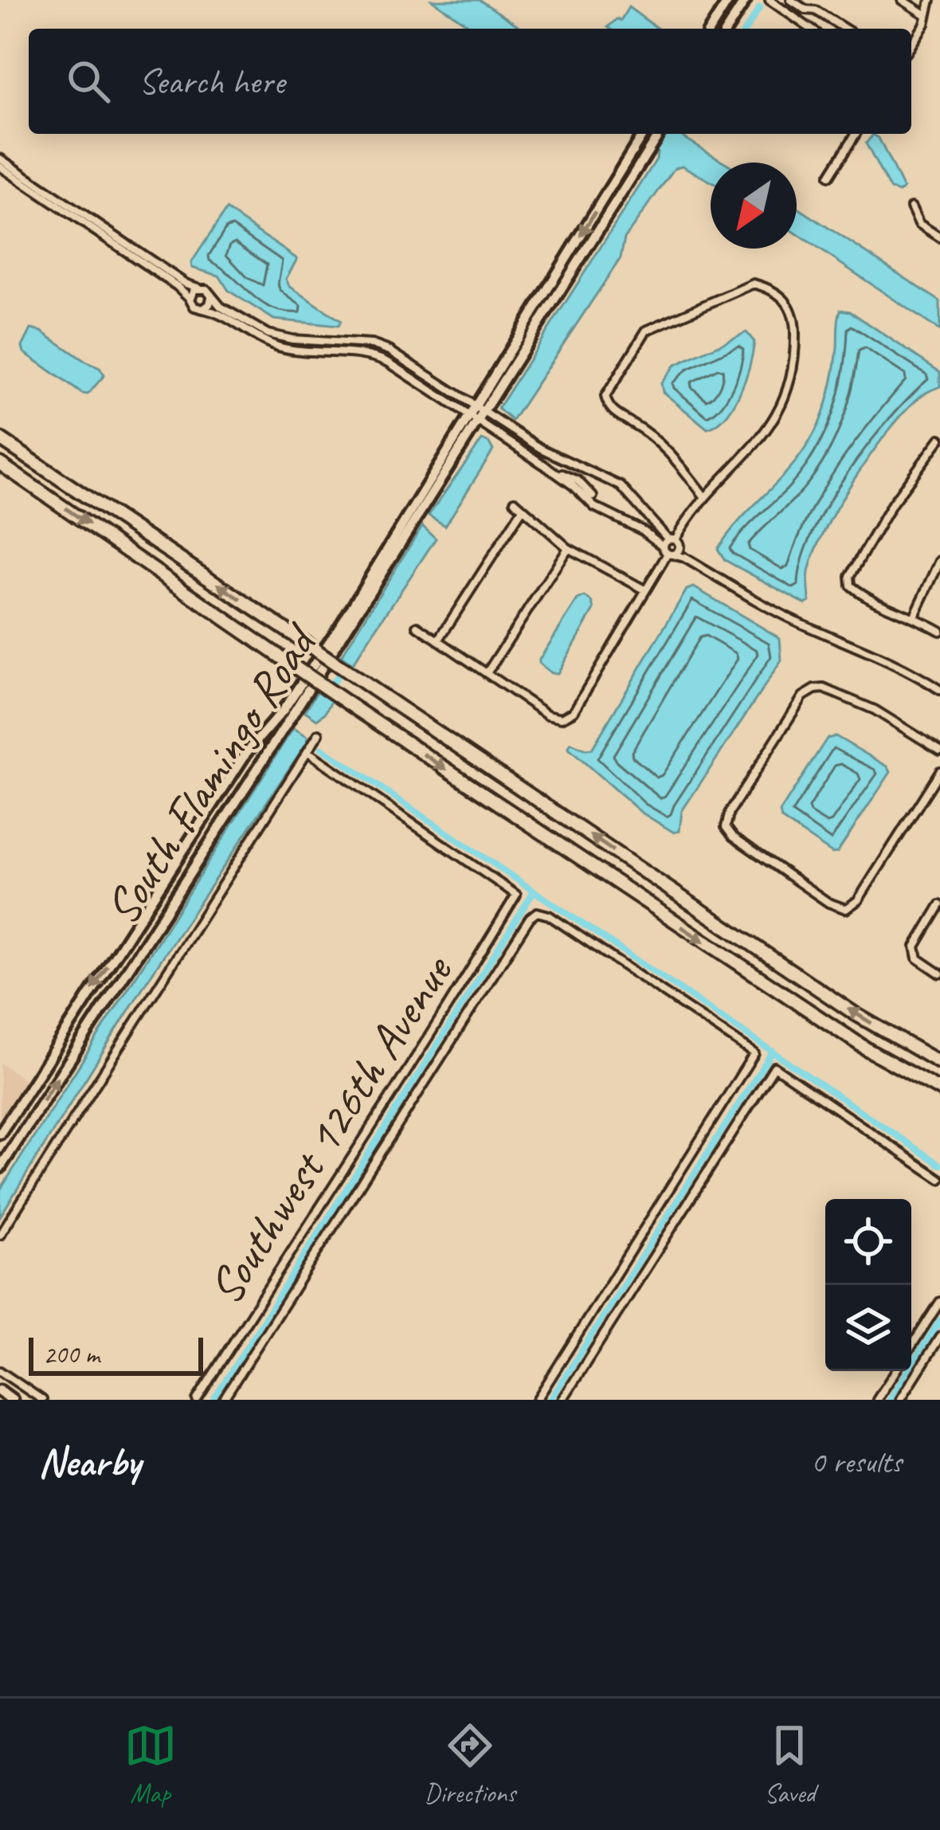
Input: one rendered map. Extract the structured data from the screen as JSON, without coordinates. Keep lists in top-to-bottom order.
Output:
{
  "streets": {
    "main road": ["South Flamingo Road"],
    "street": ["Southwest 126th Avenue"]
  },
  "scale_bar": "200 m",
  "north": "bottom left",
  "page": {
    "search": "Search here",
    "scale": "200 m",
    "heading": ["Nearby", "0 results"],
    "nav": ["Map", "Directions", "Saved"]
  }
}
